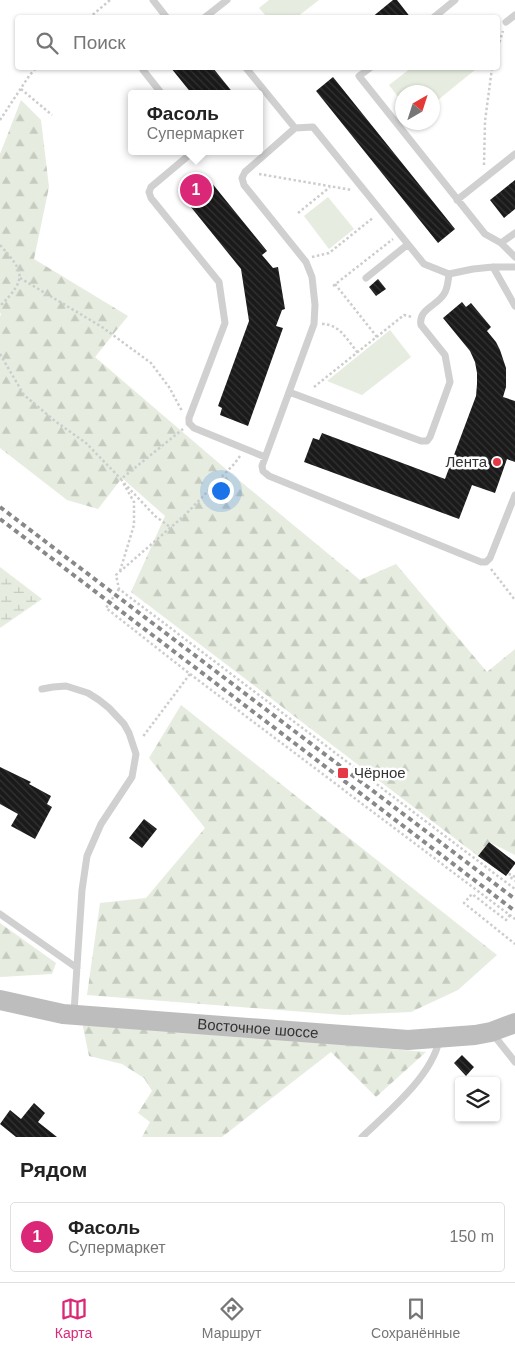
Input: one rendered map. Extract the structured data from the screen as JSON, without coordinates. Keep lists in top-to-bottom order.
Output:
{
  "streets": {
    "main road": ["Восточное шоссе"]
  },
  "places": {
    "other": ["Лента"],
    "transit": ["Чёрное"]
  },
  "north": "top right",
  "page": {
    "search": "Поиск",
    "popup": ["Фасоль", "Супермаркет"],
    "pins": "1",
    "heading": "Рядом",
    "list": [
      {
        "mark": "1",
        "name": "Фасоль",
        "note": "Супермаркет",
        "value": "150 m"
      }
    ],
    "nav": ["Карта", "Маршрут", "Сохранённые"]
  }
}
